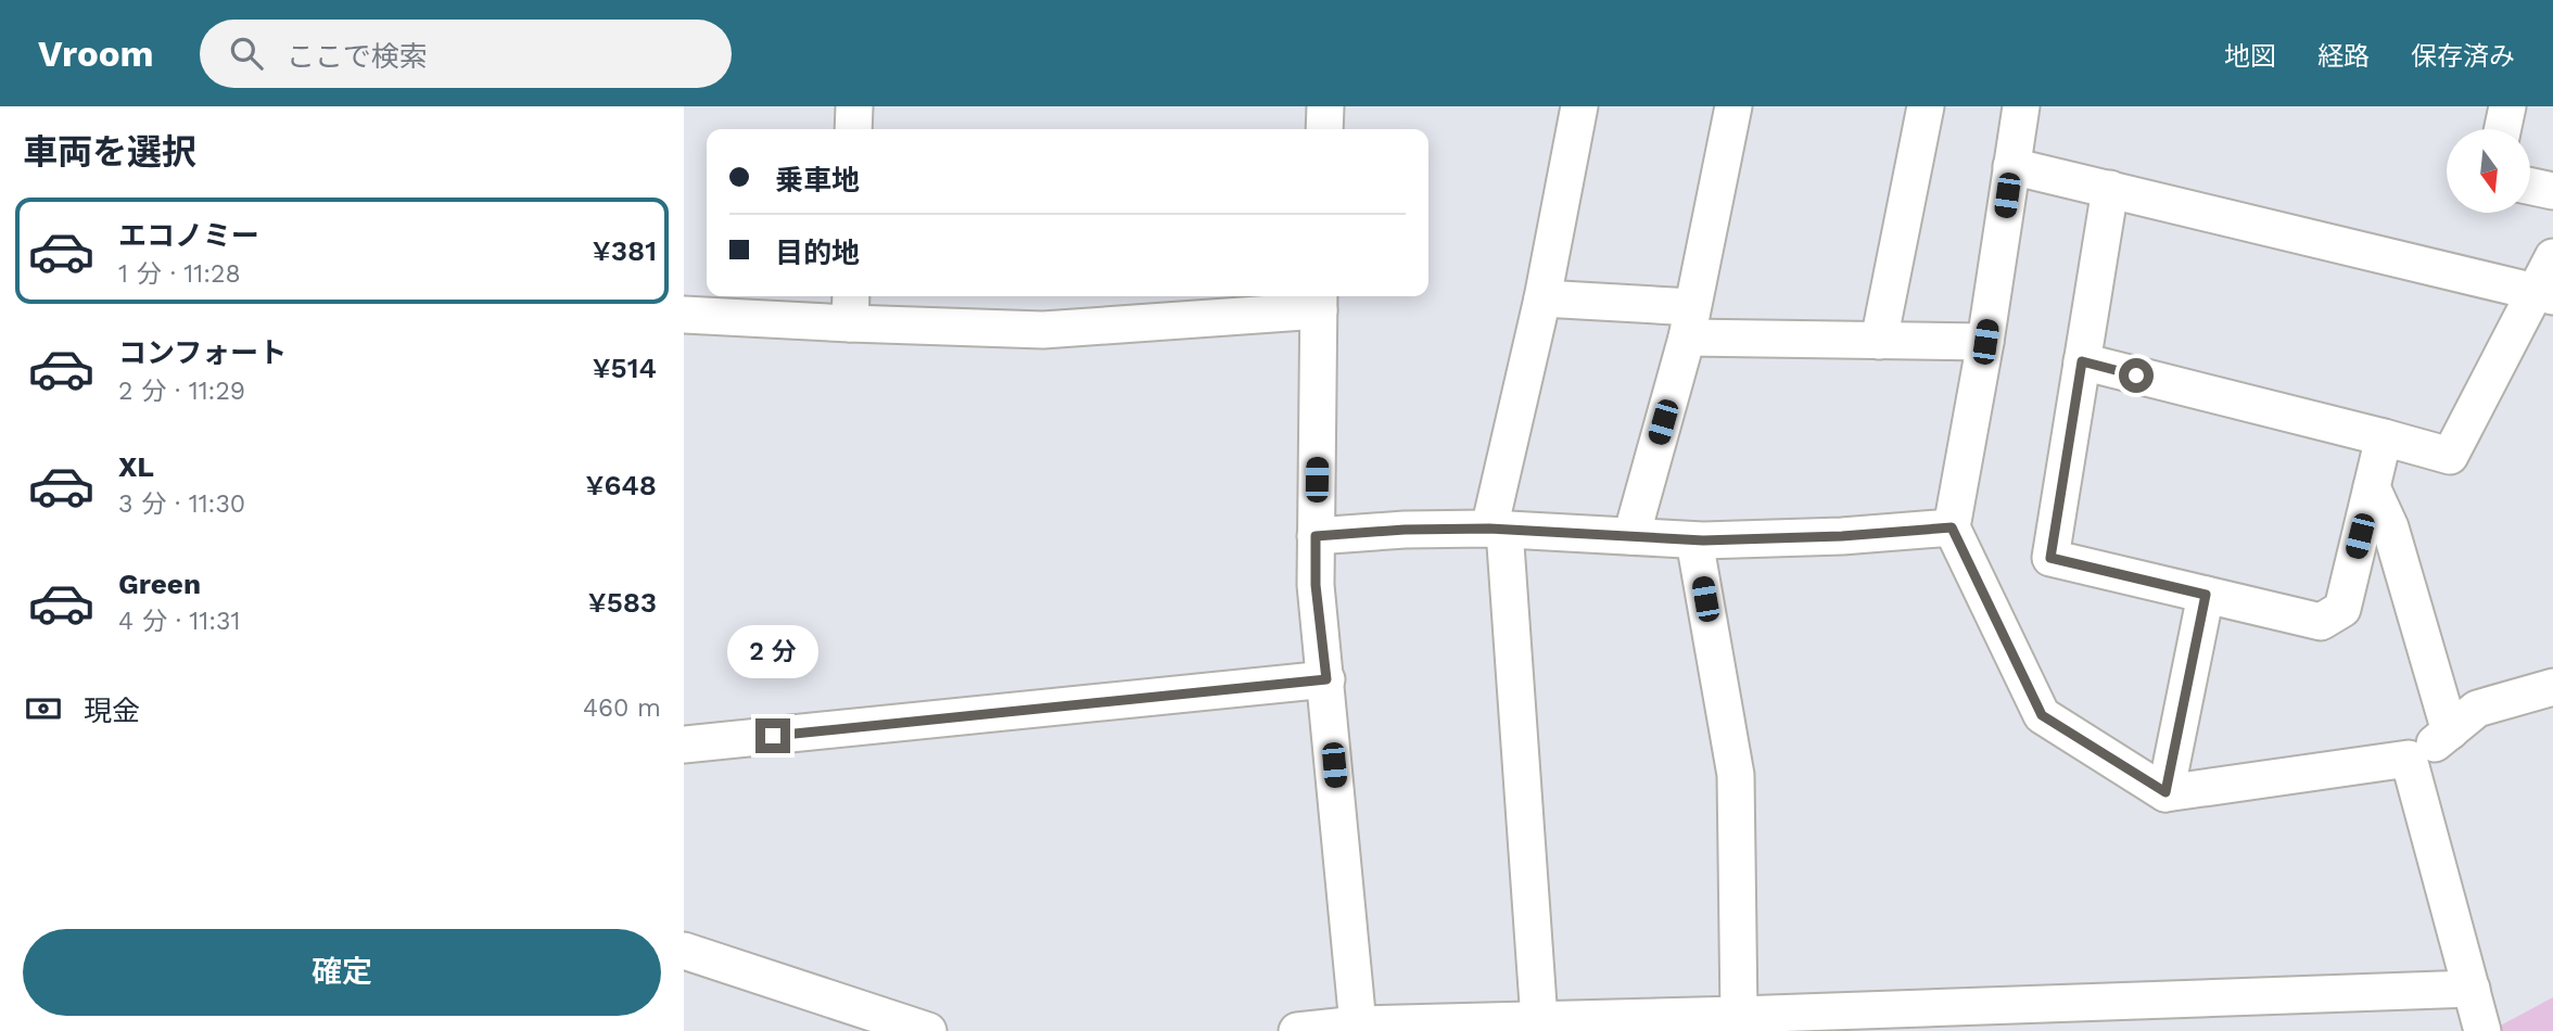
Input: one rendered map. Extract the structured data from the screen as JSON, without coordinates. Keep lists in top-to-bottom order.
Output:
{
  "north": "bottom",
  "page": {
    "header": "Vroom",
    "search": "ここで検索",
    "nav": ["地図", "経路", "保存済み"],
    "heading": "車両を選択",
    "banner": ["乗車地", "目的地"],
    "list": [
      {
        "name": "エコノミー",
        "note": "1 分 · 11:28",
        "value": "¥381"
      },
      {
        "name": "コンフォート",
        "note": "2 分 · 11:29",
        "value": "¥514"
      },
      {
        "name": "XL",
        "note": "3 分 · 11:30",
        "value": "¥648"
      },
      {
        "name": "Green",
        "note": "4 分 · 11:31",
        "value": "¥583"
      }
    ],
    "bubble": "2 分",
    "pay": ["現金", "460 m"],
    "buttons": "確定"
  }
}
